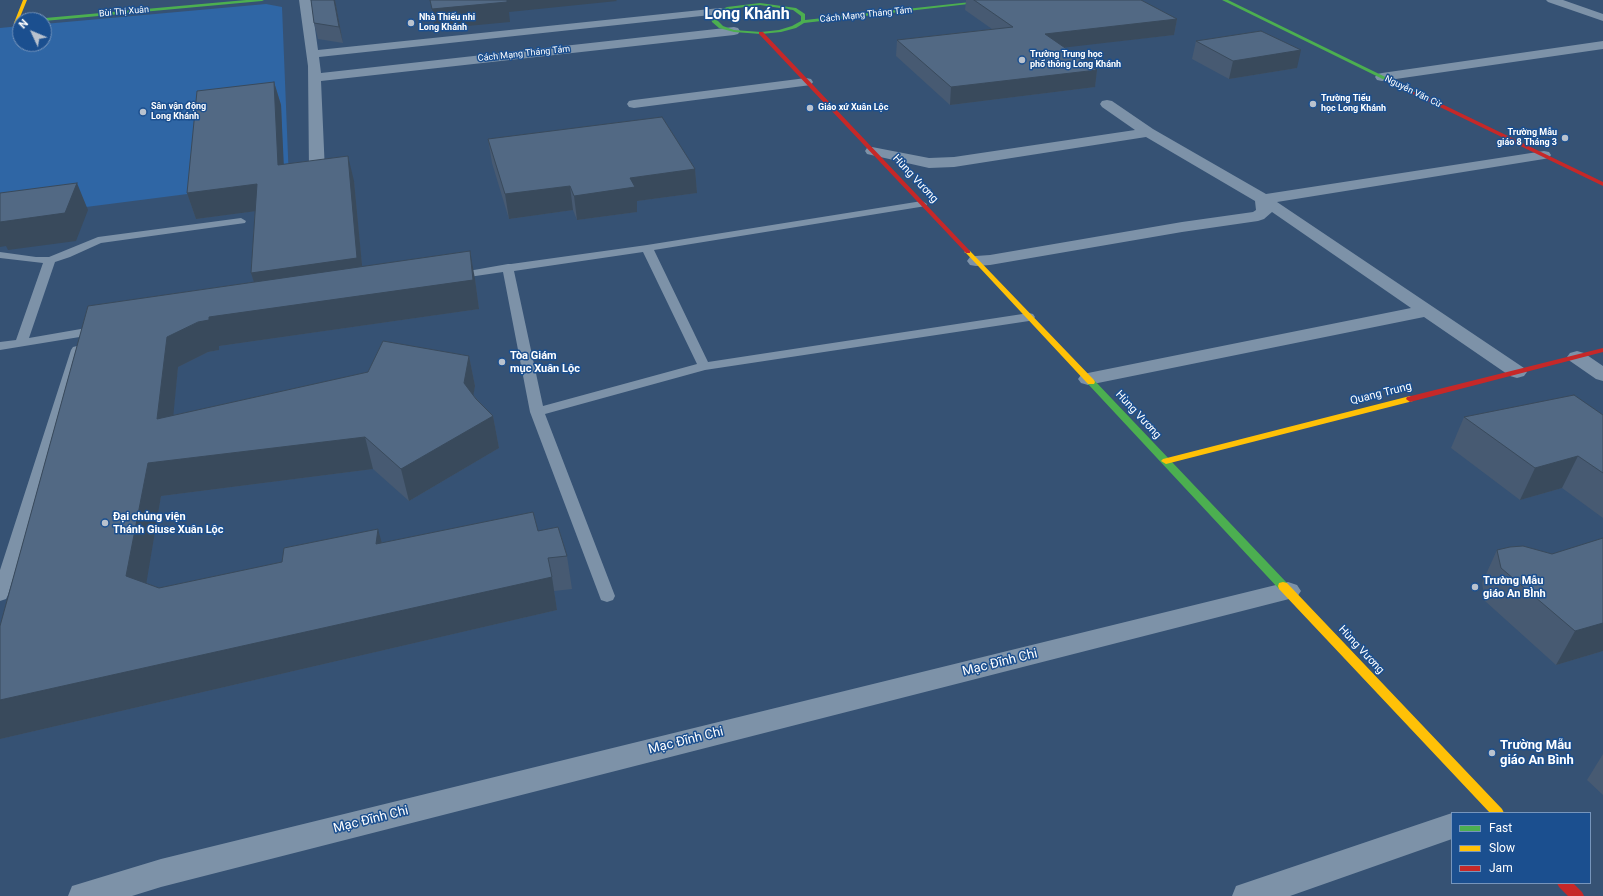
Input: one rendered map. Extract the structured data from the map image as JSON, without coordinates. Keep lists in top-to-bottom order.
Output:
{
  "streets": {
    "street": [
      "Bùi Thị Xuân",
      "Cách Mạng Tháng Tám",
      "Nguyễn Văn Cừ",
      "Hùng Vương",
      "Quang Trung",
      "Mạc Đĩnh Chi"
    ]
  },
  "crossings": [
    ["Cách Mạng Tháng Tám", "Hùng Vương"],
    ["Hùng Vương", "Quang Trung"],
    ["Hùng Vương", "Mạc Đĩnh Chi"]
  ],
  "districts": ["Long Khánh"],
  "places": [
    "Nhà Thiếu nhi Long Khánh",
    "Trường Trung học phổ thông Long Khánh",
    "Trường Tiểu học Long Khánh",
    "Giáo xứ Xuân Lộc",
    "Sân vận động Long Khánh",
    "Trường Mẫu giáo 8 Tháng 3",
    "Tòa Giám mục Xuân Lộc",
    "Đại chủng viện Thánh Giuse Xuân Lộc",
    "Trường Mẫu giáo An BÌnh",
    "Trường Mẫu giáo An Bình"
  ],
  "legend": ["Fast", "Slow", "Jam"],
  "north": "top left"
}
